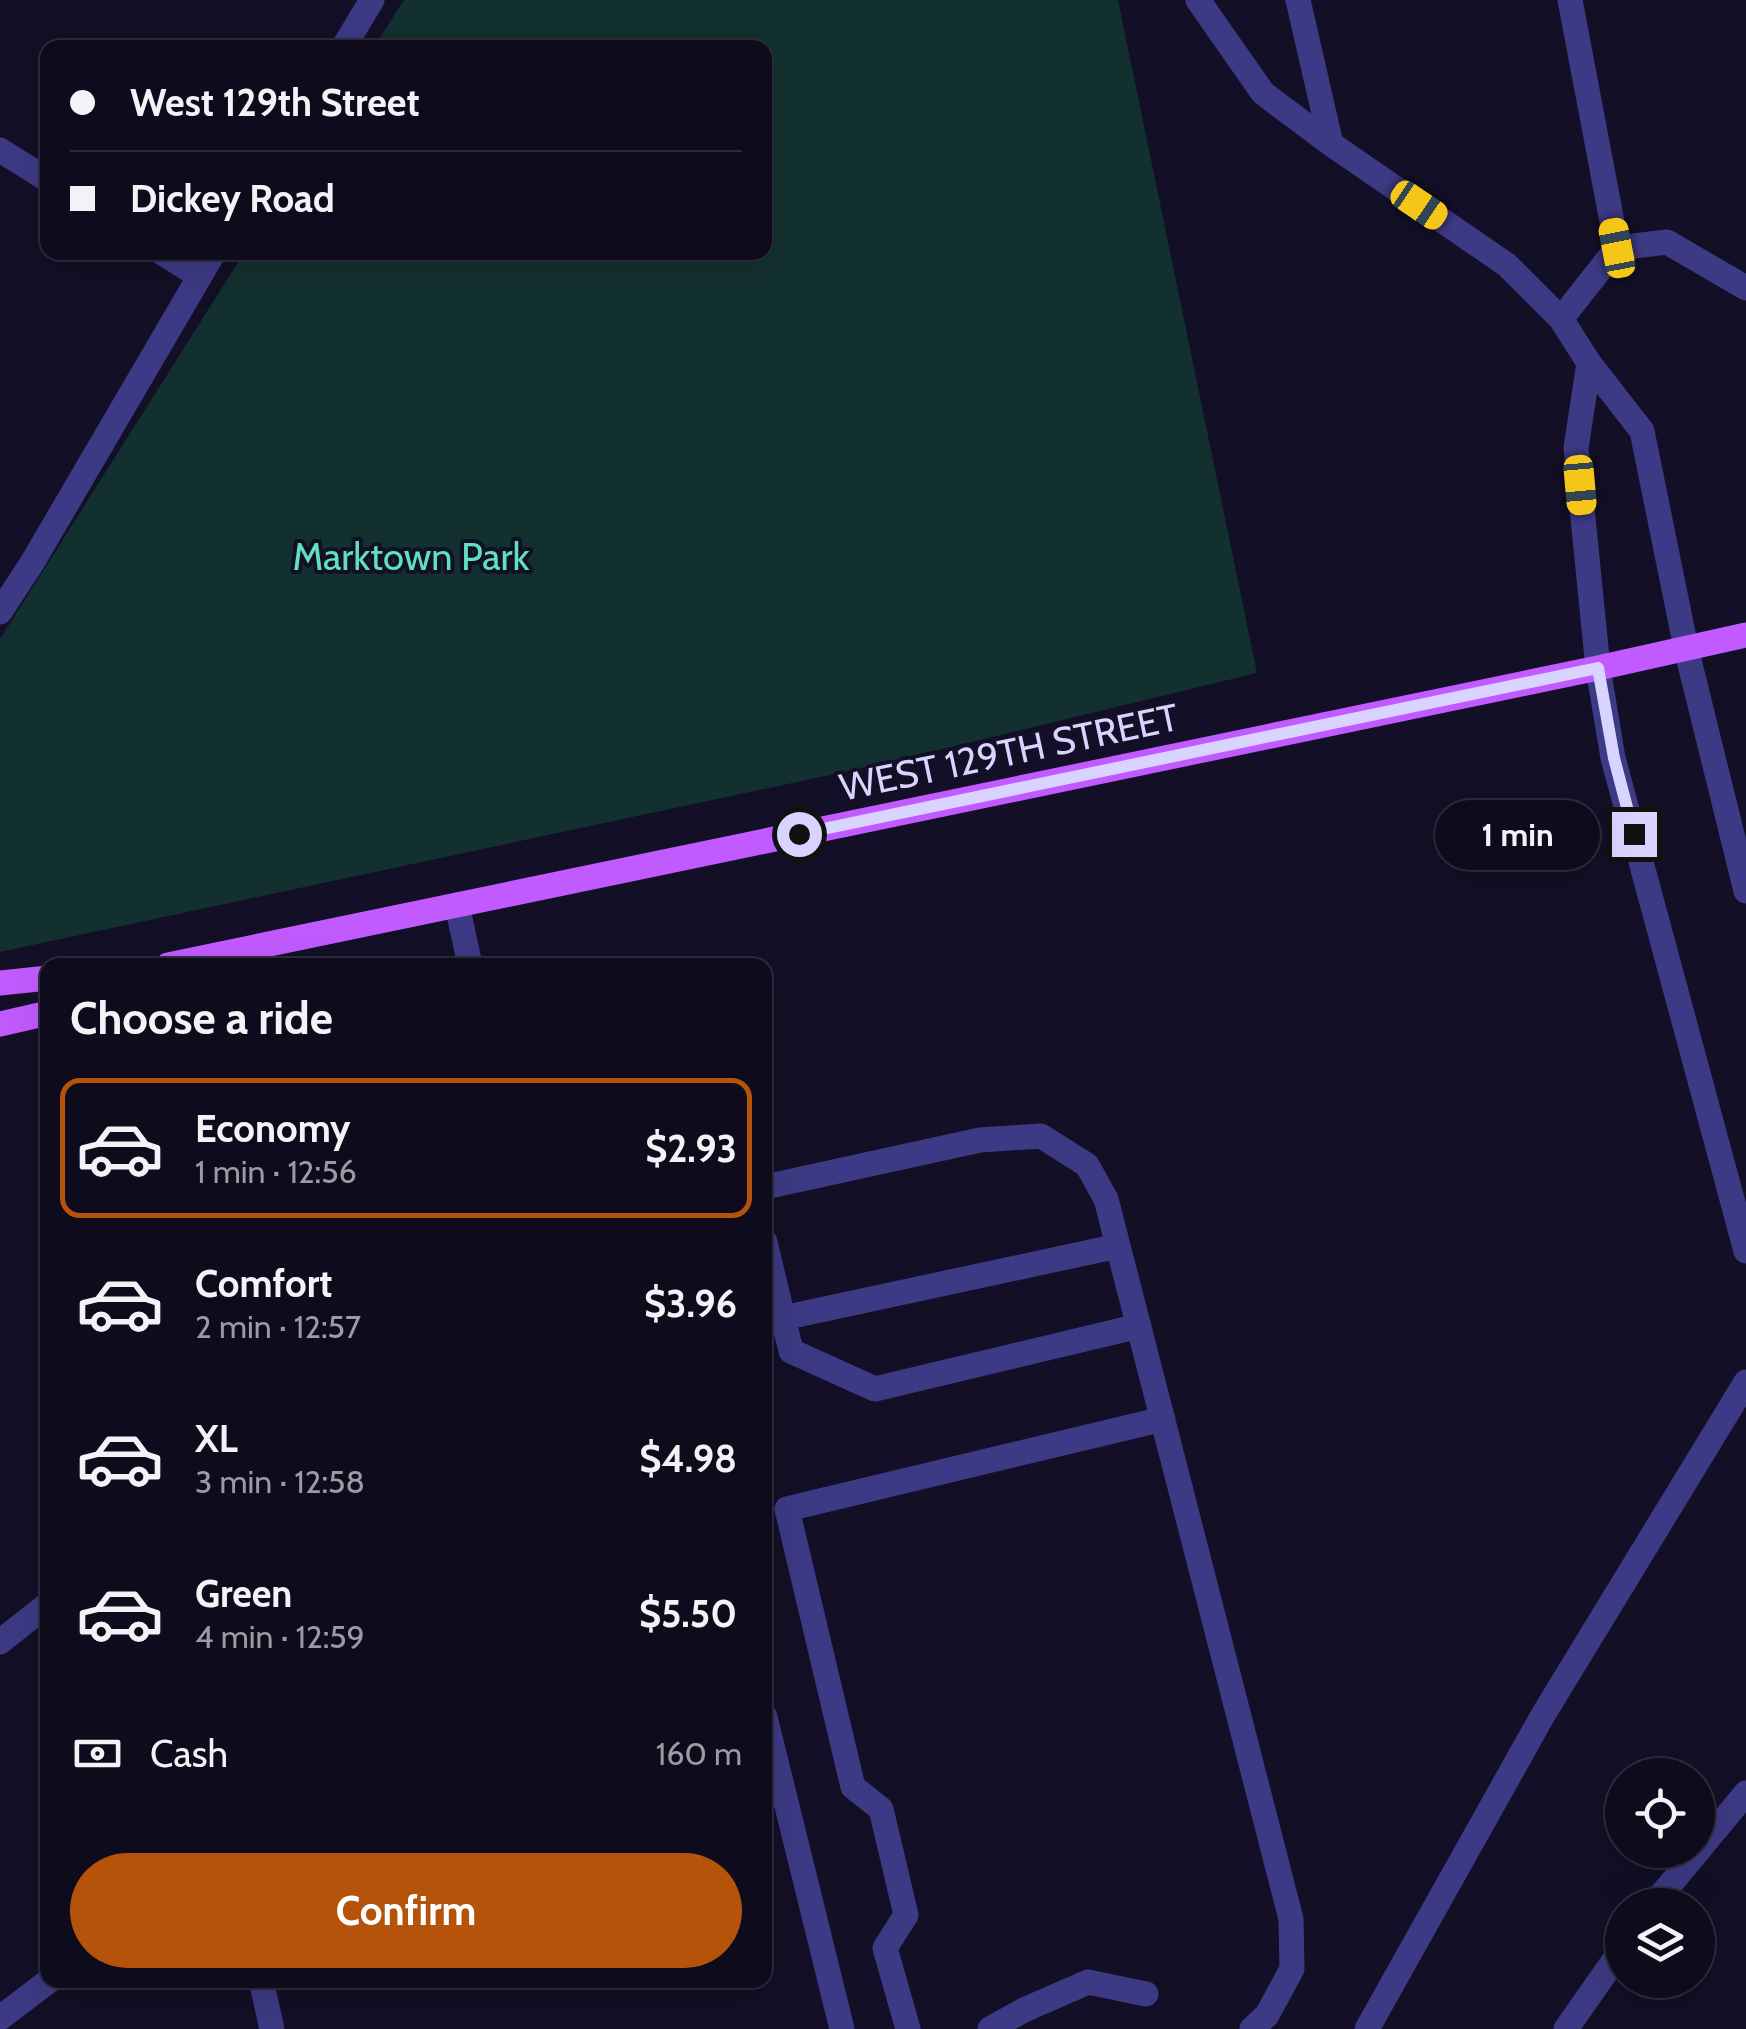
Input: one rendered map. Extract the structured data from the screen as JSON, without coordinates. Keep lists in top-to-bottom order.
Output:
{
  "streets": {
    "main road": ["WEST 129TH STREET"]
  },
  "parks": ["Marktown Park"],
  "page": {
    "banner": ["West 129th Street", "Dickey Road"],
    "bubble": "1 min",
    "heading": "Choose a ride",
    "list": [
      {
        "name": "Economy",
        "note": "1 min · 12:56",
        "value": "$2.93"
      },
      {
        "name": "Comfort",
        "note": "2 min · 12:57",
        "value": "$3.96"
      },
      {
        "name": "XL",
        "note": "3 min · 12:58",
        "value": "$4.98"
      },
      {
        "name": "Green",
        "note": "4 min · 12:59",
        "value": "$5.50"
      }
    ],
    "pay": ["Cash", "160 m"],
    "buttons": "Confirm"
  }
}
